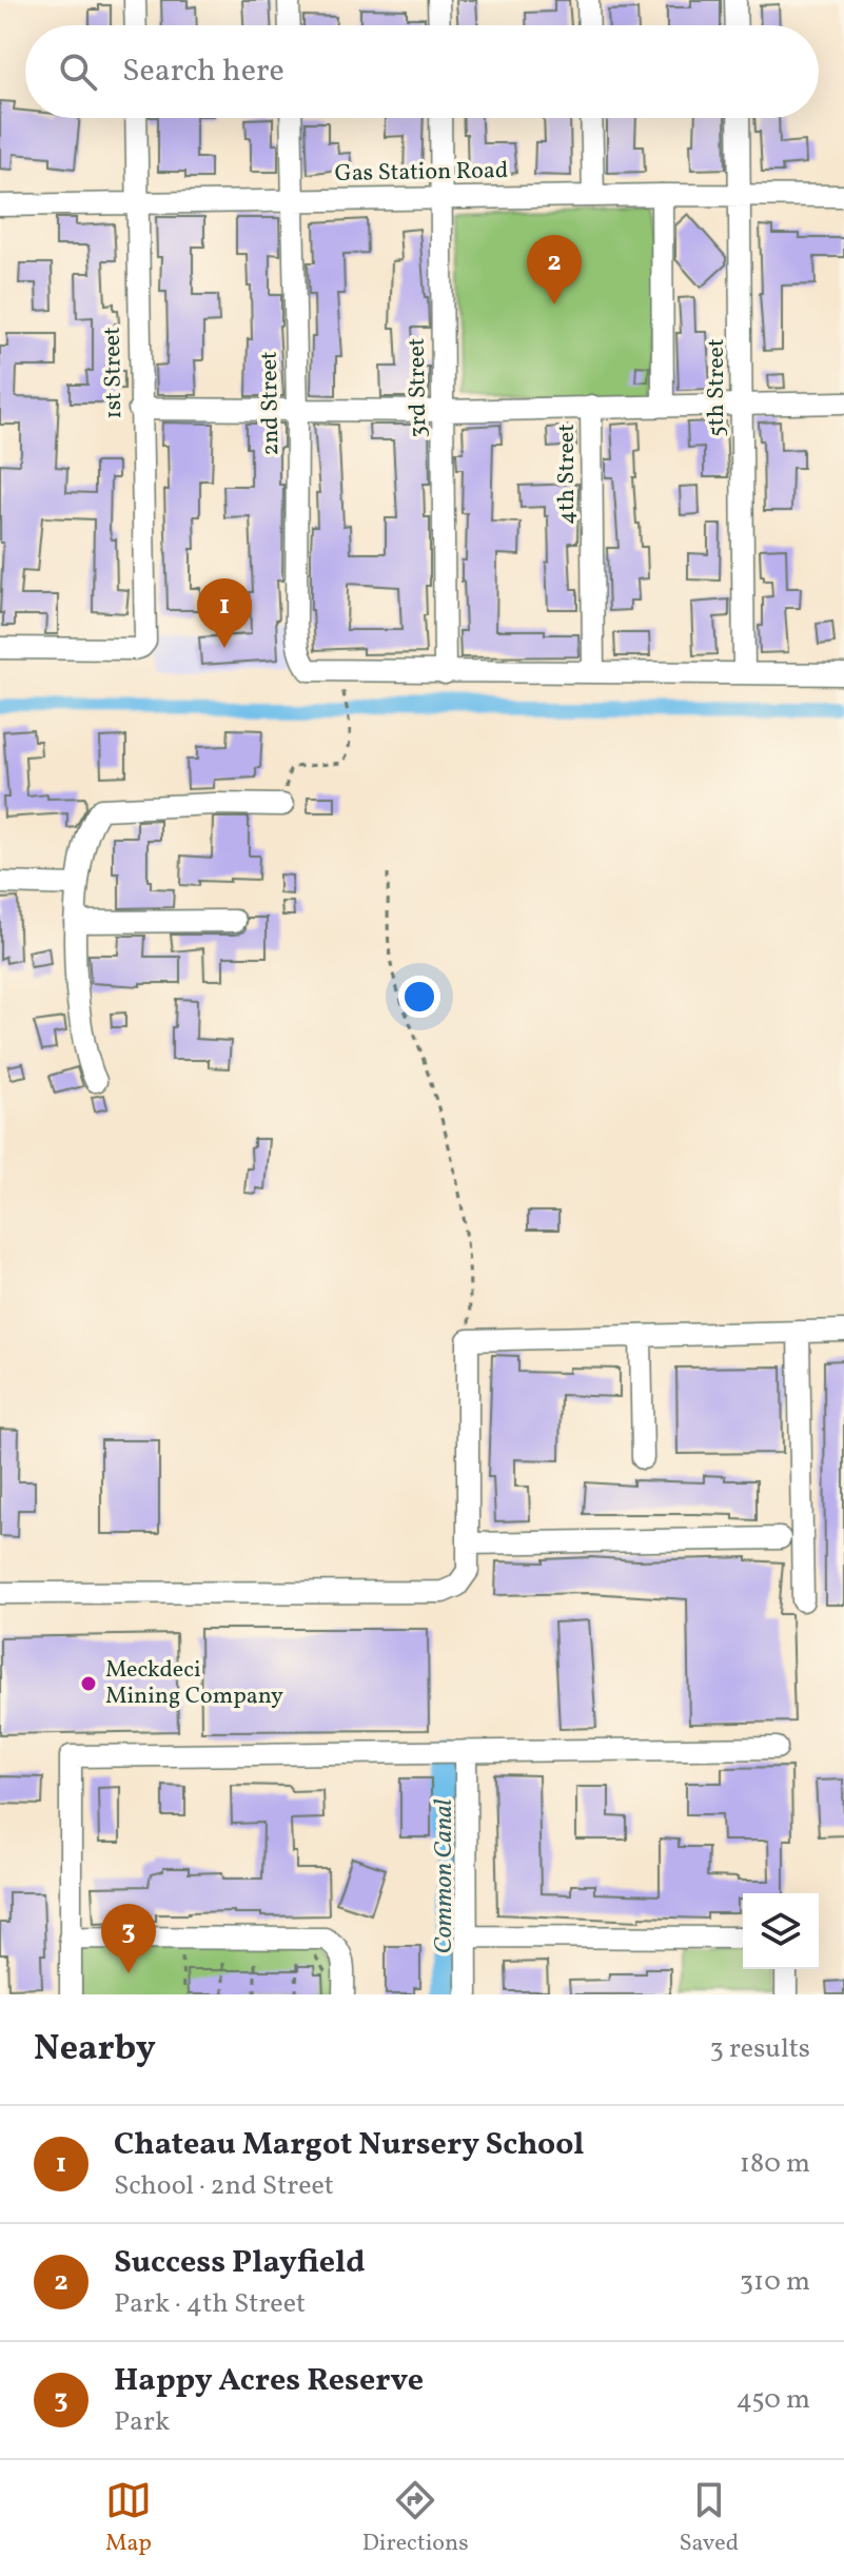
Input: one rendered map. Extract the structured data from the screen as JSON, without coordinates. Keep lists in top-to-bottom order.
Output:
{
  "streets": {
    "street": [
      "Gas Station Road",
      "1st Street",
      "3rd Street",
      "5th Street",
      "2nd Street",
      "4th Street"
    ]
  },
  "crossings": [
    ["Gas Station Road", "1st Street"],
    ["Gas Station Road", "3rd Street"],
    ["Gas Station Road", "5th Street"],
    ["Gas Station Road", "2nd Street"],
    ["3rd Street", "2nd Street"],
    ["5th Street", "4th Street"]
  ],
  "water": ["Common Canal"],
  "places": ["Meckdeci Mining Company"],
  "page": {
    "search": "Search here",
    "pins": ["2", "1", "3"],
    "heading": ["Nearby", "3 results"],
    "list": [
      {
        "mark": "1",
        "name": "Chateau Margot Nursery School",
        "note": "School · 2nd Street",
        "value": "180 m"
      },
      {
        "mark": "2",
        "name": "Success Playfield",
        "note": "Park · 4th Street",
        "value": "310 m"
      },
      {
        "mark": "3",
        "name": "Happy Acres Reserve",
        "note": "Park",
        "value": "450 m"
      }
    ],
    "nav": ["Map", "Directions", "Saved"]
  }
}
